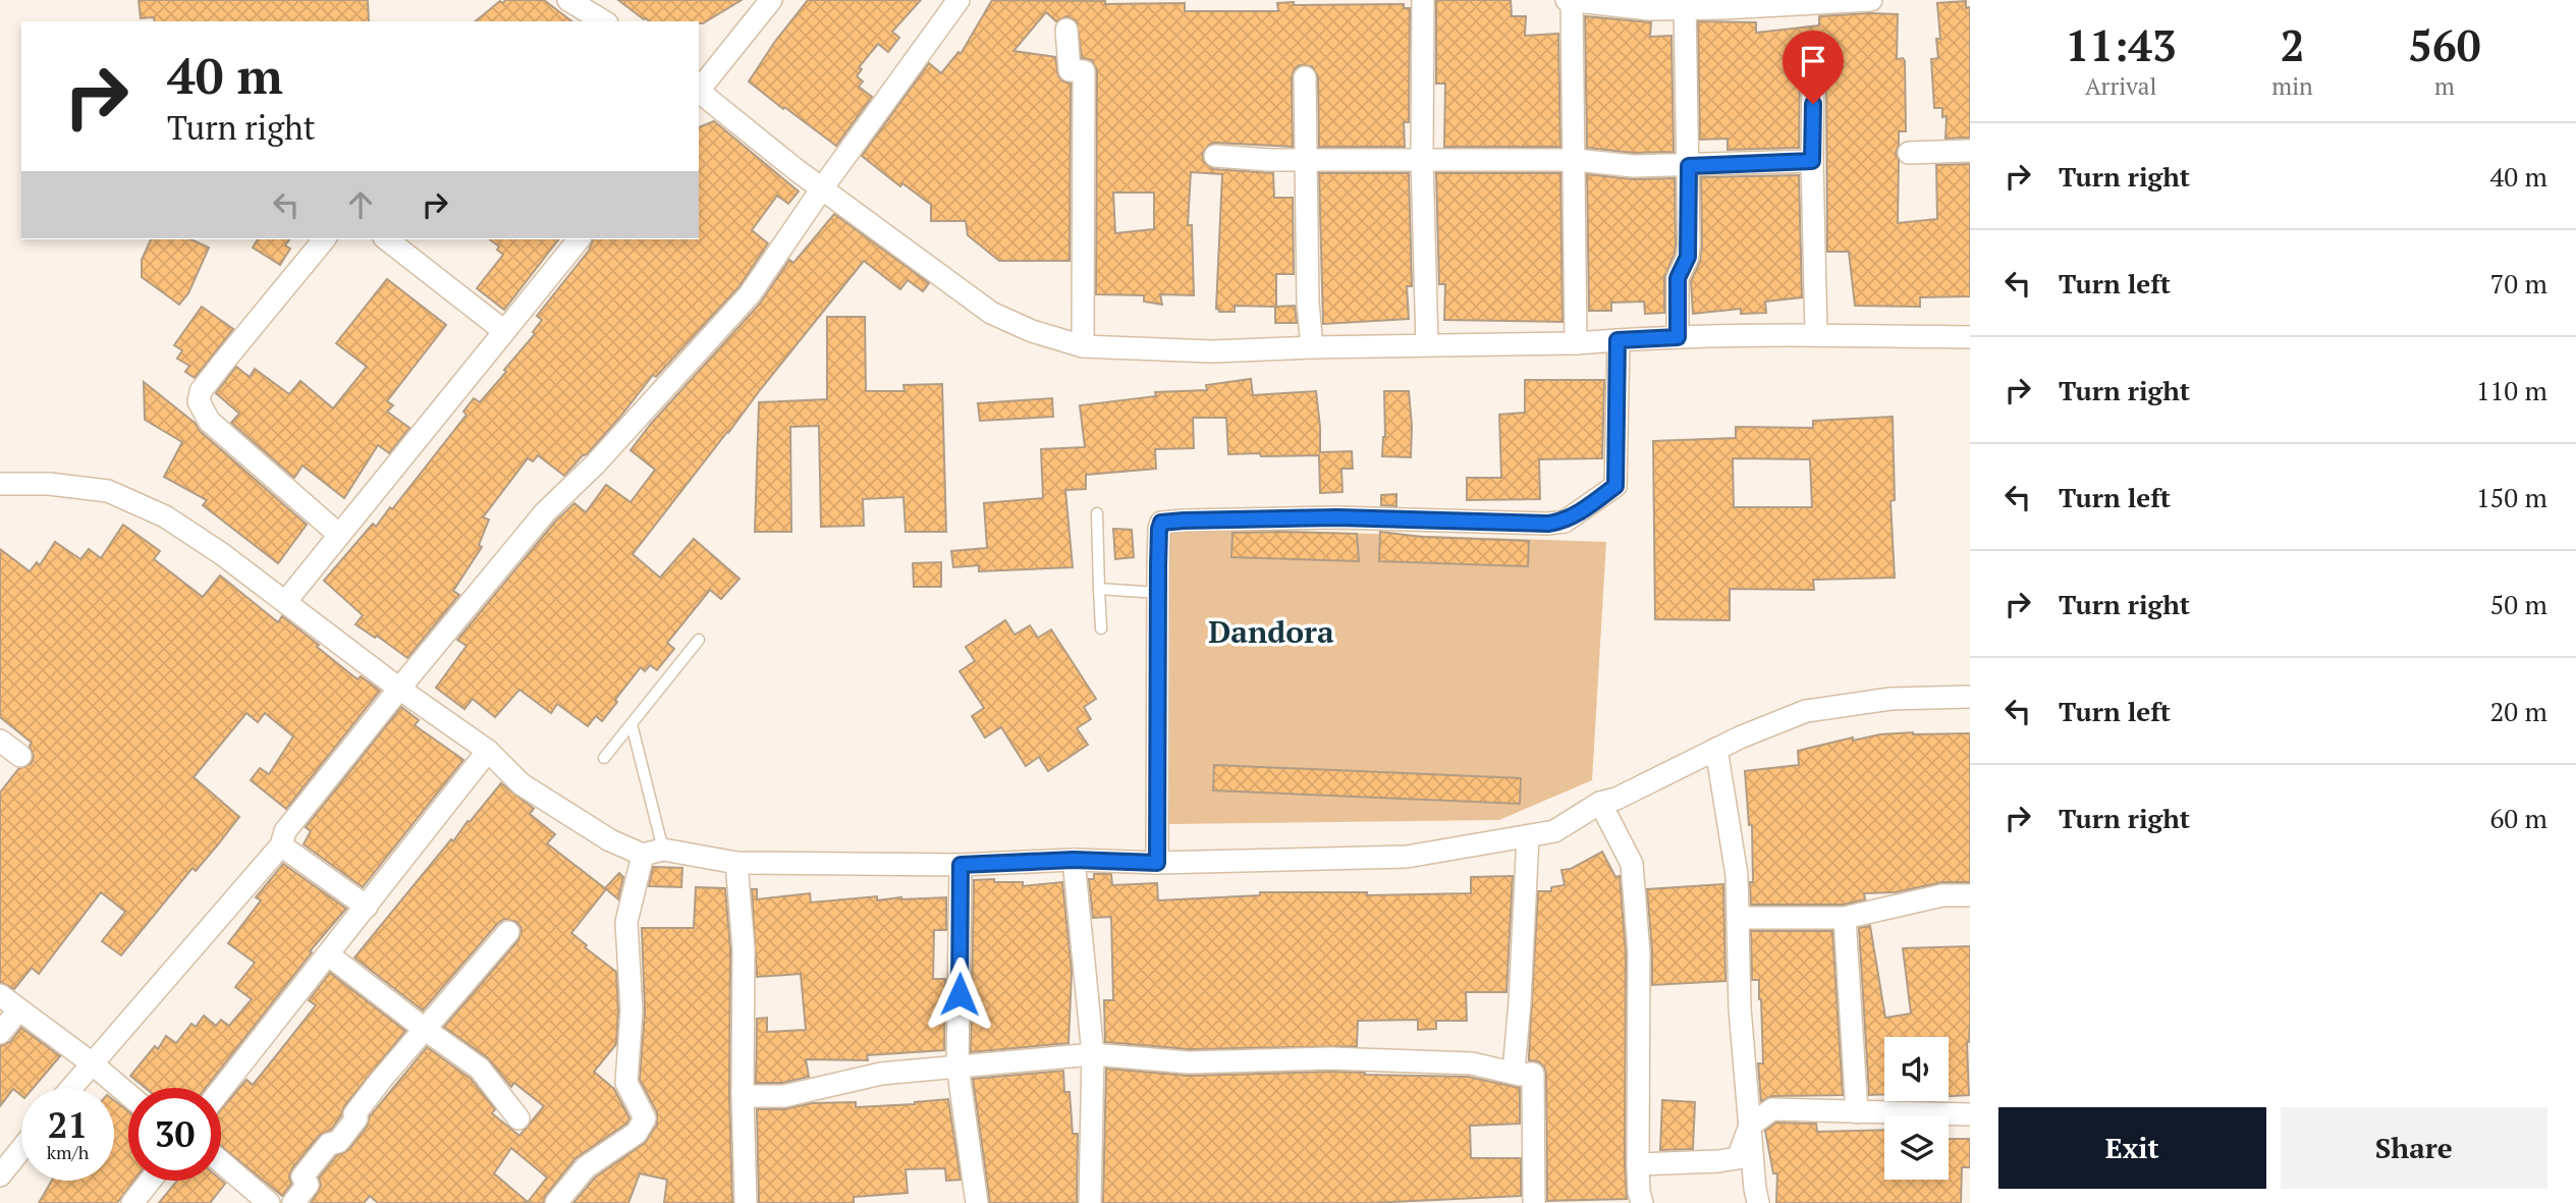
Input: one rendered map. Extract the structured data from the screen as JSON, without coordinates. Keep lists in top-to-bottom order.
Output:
{
  "districts": ["Dandora"],
  "page": {
    "eta": [
      "11:43",
      "Arrival",
      "2",
      "min",
      "560",
      "m"
    ],
    "turn": ["40 m", "Turn right"],
    "list": [
      {
        "name": "Turn right",
        "value": "40 m"
      },
      {
        "name": "Turn left",
        "value": "70 m"
      },
      {
        "name": "Turn right",
        "value": "110 m"
      },
      {
        "name": "Turn left",
        "value": "150 m"
      },
      {
        "name": "Turn right",
        "value": "50 m"
      },
      {
        "name": "Turn left",
        "value": "20 m"
      },
      {
        "name": "Turn right",
        "value": "60 m"
      }
    ],
    "speed": "21 km/h",
    "limit": "30",
    "buttons": ["Exit", "Share"]
  }
}
